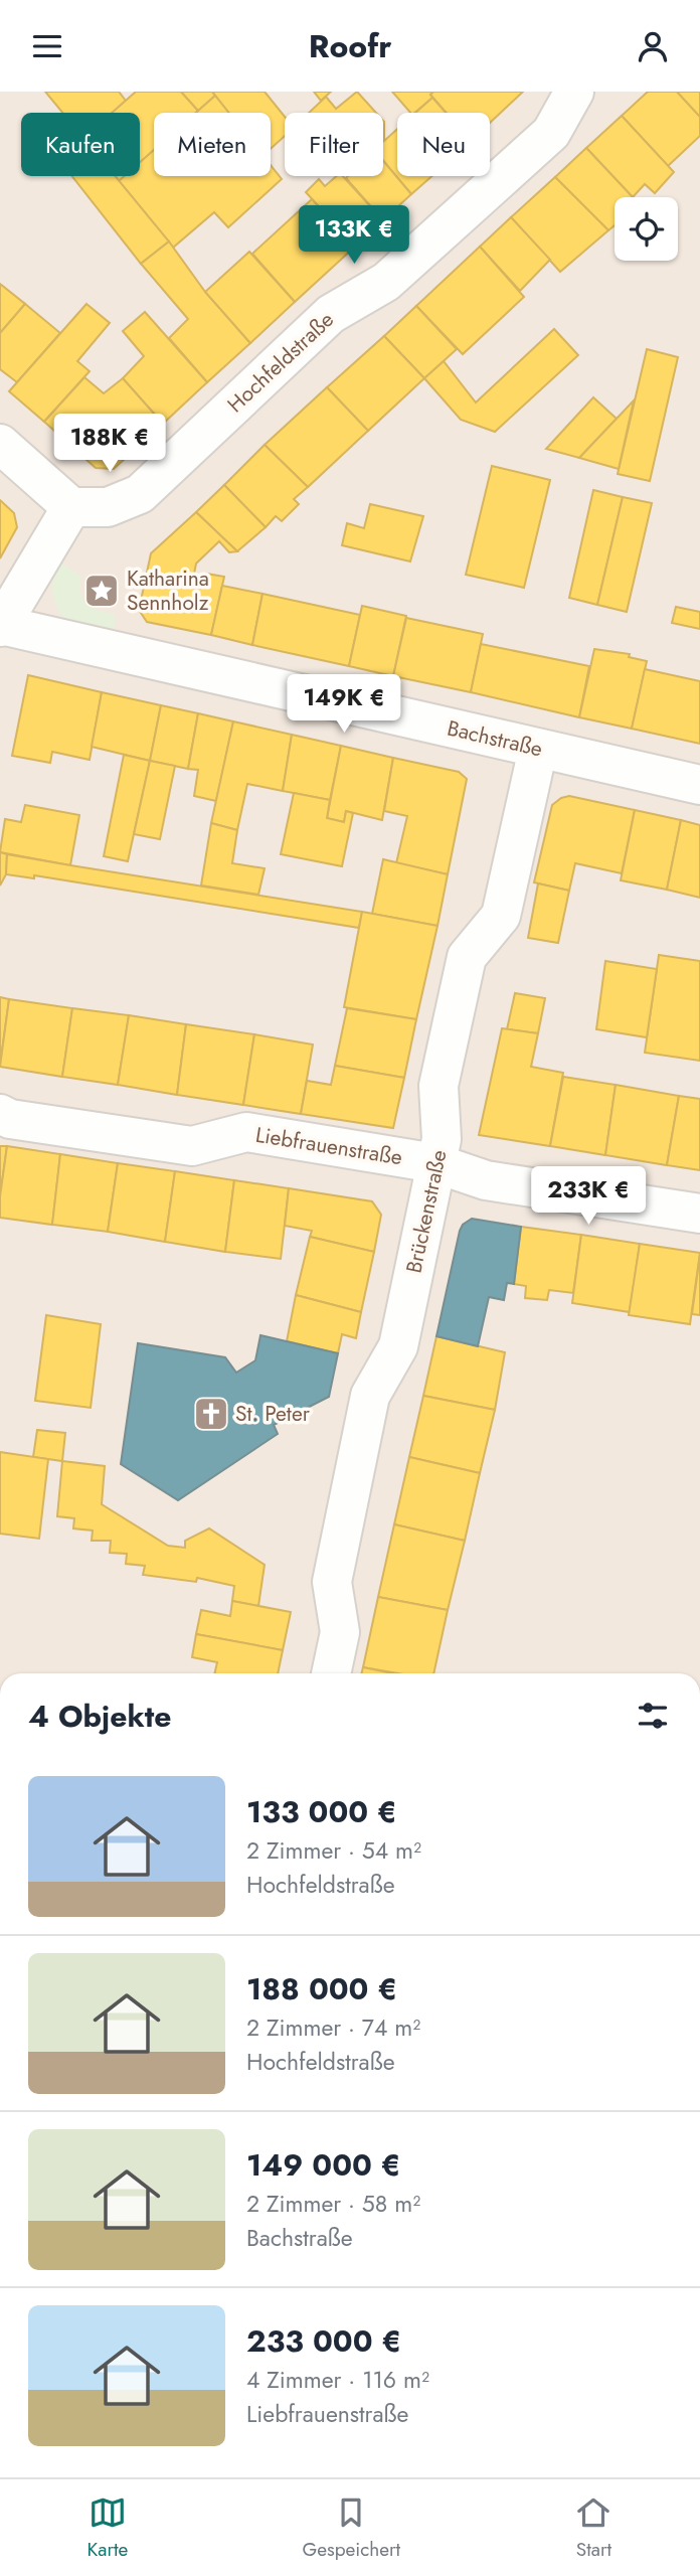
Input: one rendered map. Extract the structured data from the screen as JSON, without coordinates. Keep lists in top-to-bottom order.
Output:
{
  "streets": {
    "street": [
      "Hochfeldstraße",
      "Bachstraße",
      "Liebfrauenstraße",
      "Brückenstraße"
    ]
  },
  "crossings": [
    ["Bachstraße", "Brückenstraße"],
    ["Liebfrauenstraße", "Brückenstraße"]
  ],
  "places": {
    "place": ["Katharina Sennholz"],
    "church": ["St. Peter"]
  },
  "page": {
    "header": "Roofr",
    "chip": [
      "Kaufen",
      "Mieten",
      "Filter",
      "Neu"
    ],
    "price": [
      "133K €",
      "188K €",
      "149K €",
      "233K €"
    ],
    "heading": "4 Objekte",
    "list": [
      {
        "name": "133 000 €",
        "note": "2 Zimmer · 54 m² · Hochfeldstraße"
      },
      {
        "name": "188 000 €",
        "note": "2 Zimmer · 74 m² · Hochfeldstraße"
      },
      {
        "name": "149 000 €",
        "note": "2 Zimmer · 58 m² · Bachstraße"
      },
      {
        "name": "233 000 €",
        "note": "4 Zimmer · 116 m² · Liebfrauenstraße"
      }
    ],
    "tabs": ["Karte", "Gespeichert", "Start"]
  }
}
